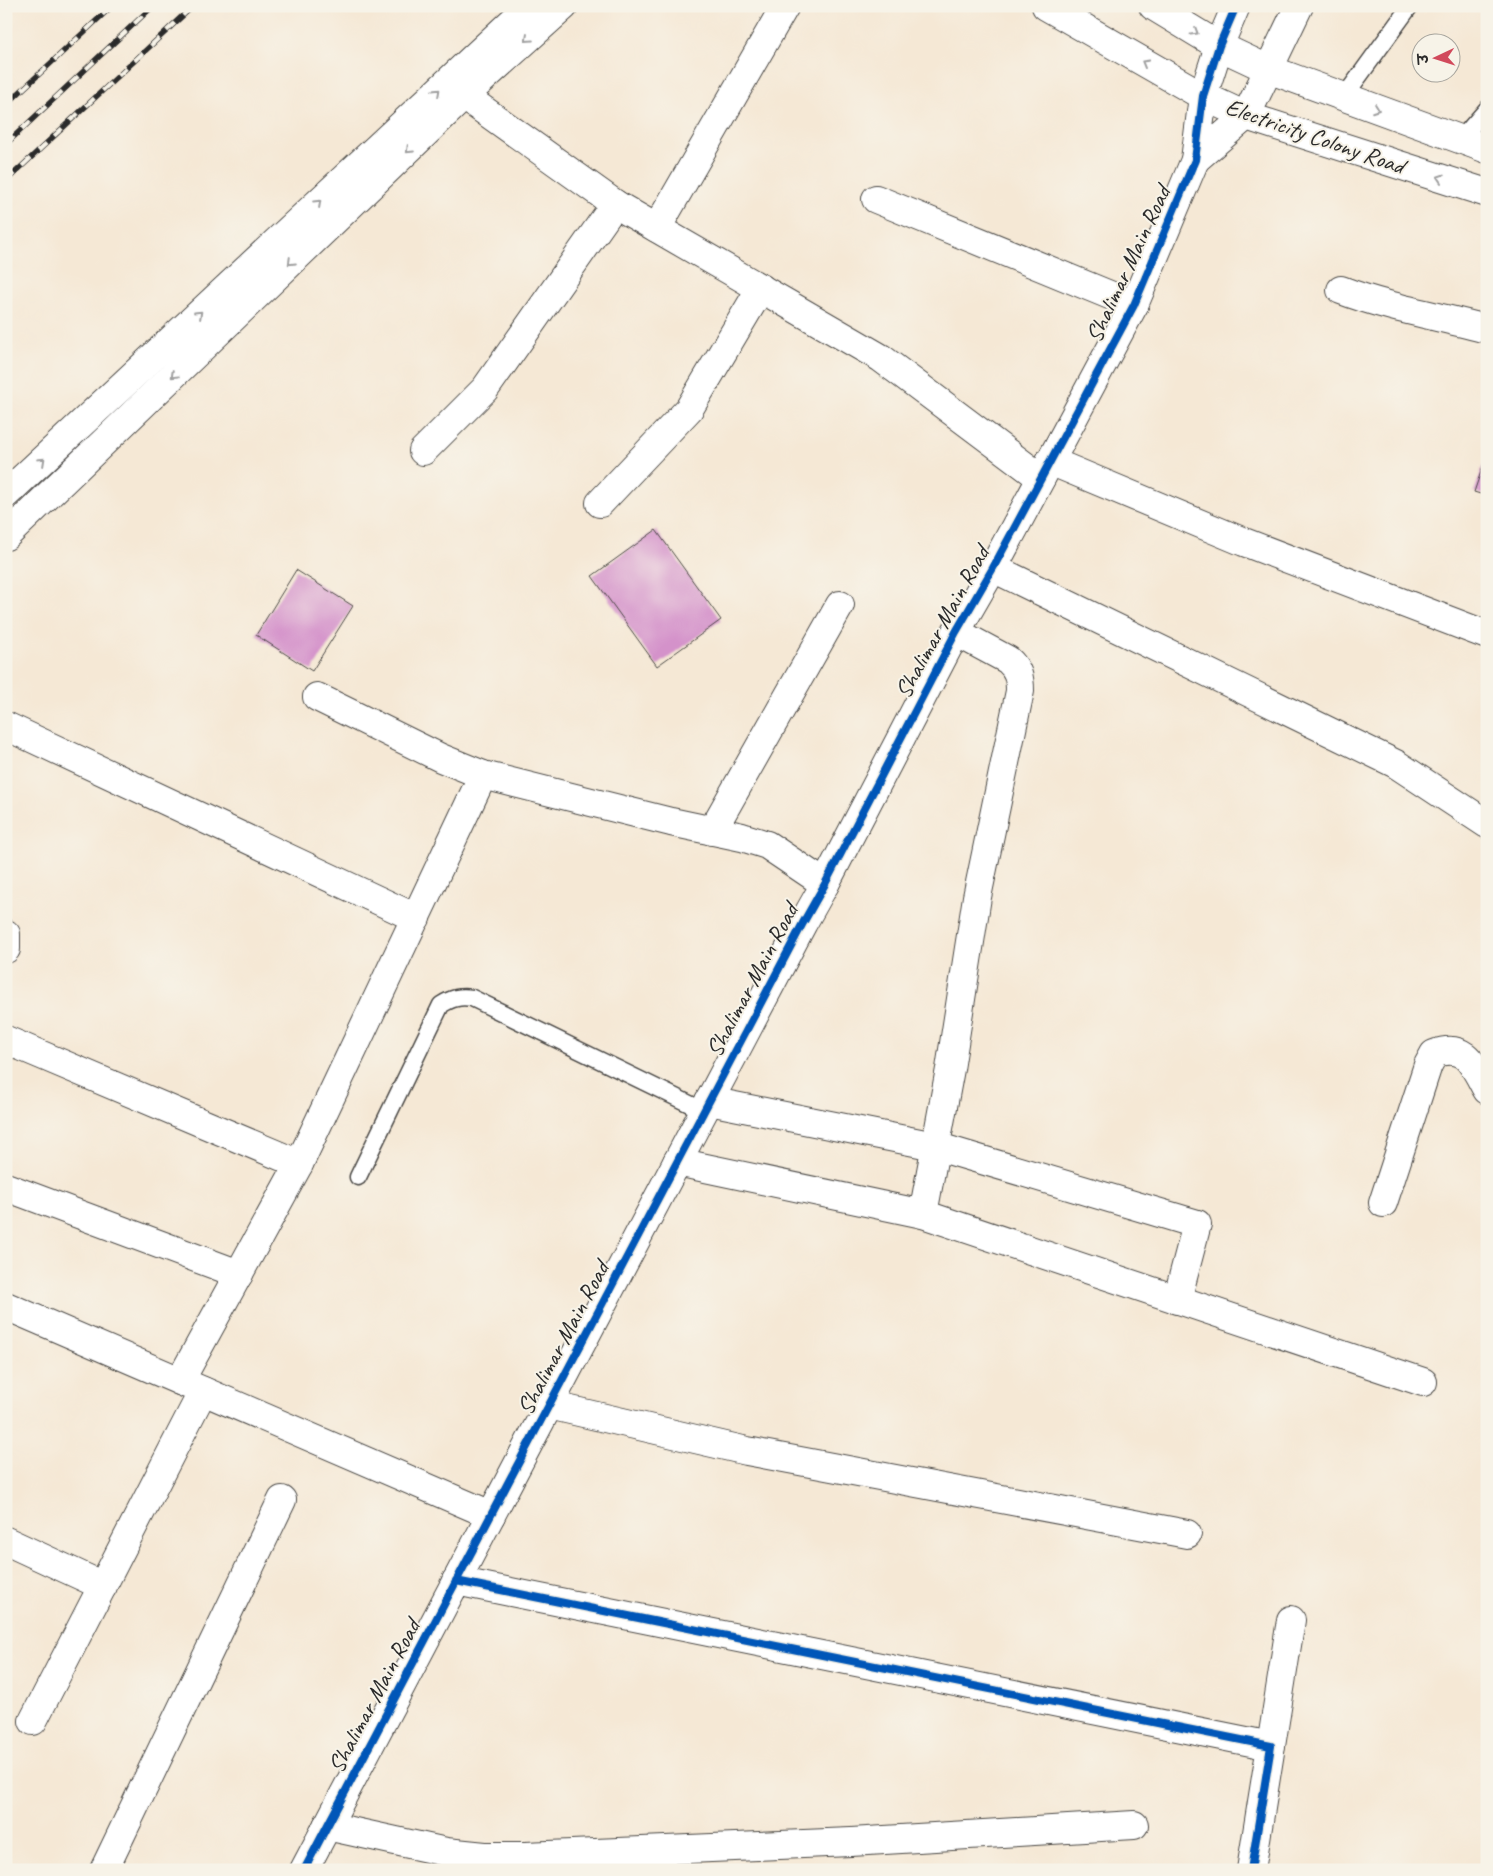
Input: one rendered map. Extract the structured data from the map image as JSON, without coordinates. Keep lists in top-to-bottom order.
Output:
{
  "streets": {
    "street": ["Electricity Colony Road", "Shalimar Main Road"]
  },
  "crossings": [
    ["Electricity Colony Road", "Shalimar Main Road"]
  ],
  "north": "left"
}
